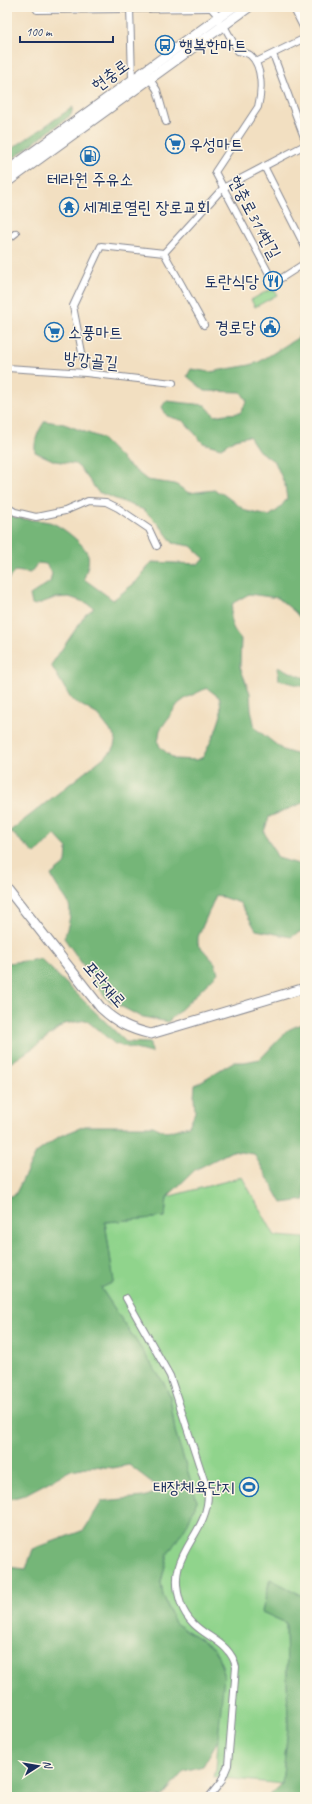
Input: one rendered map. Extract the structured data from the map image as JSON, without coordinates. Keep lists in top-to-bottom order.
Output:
{
  "streets": {
    "street": [
      "현충로",
      "현충로314번길",
      "방강골길",
      "포란재로"
    ]
  },
  "places": {
    "bus stop": ["행복한마트"],
    "supermarket": ["우성마트", "소풍마트"],
    "fuel station": ["테라원 주유소"],
    "temple": ["세계로열린 장로교회"],
    "restaurant": ["토란식당"],
    "public building": ["경로당"],
    "sports": ["태장체육단지"]
  },
  "scale_bar": "100 m",
  "north": "right"
}
